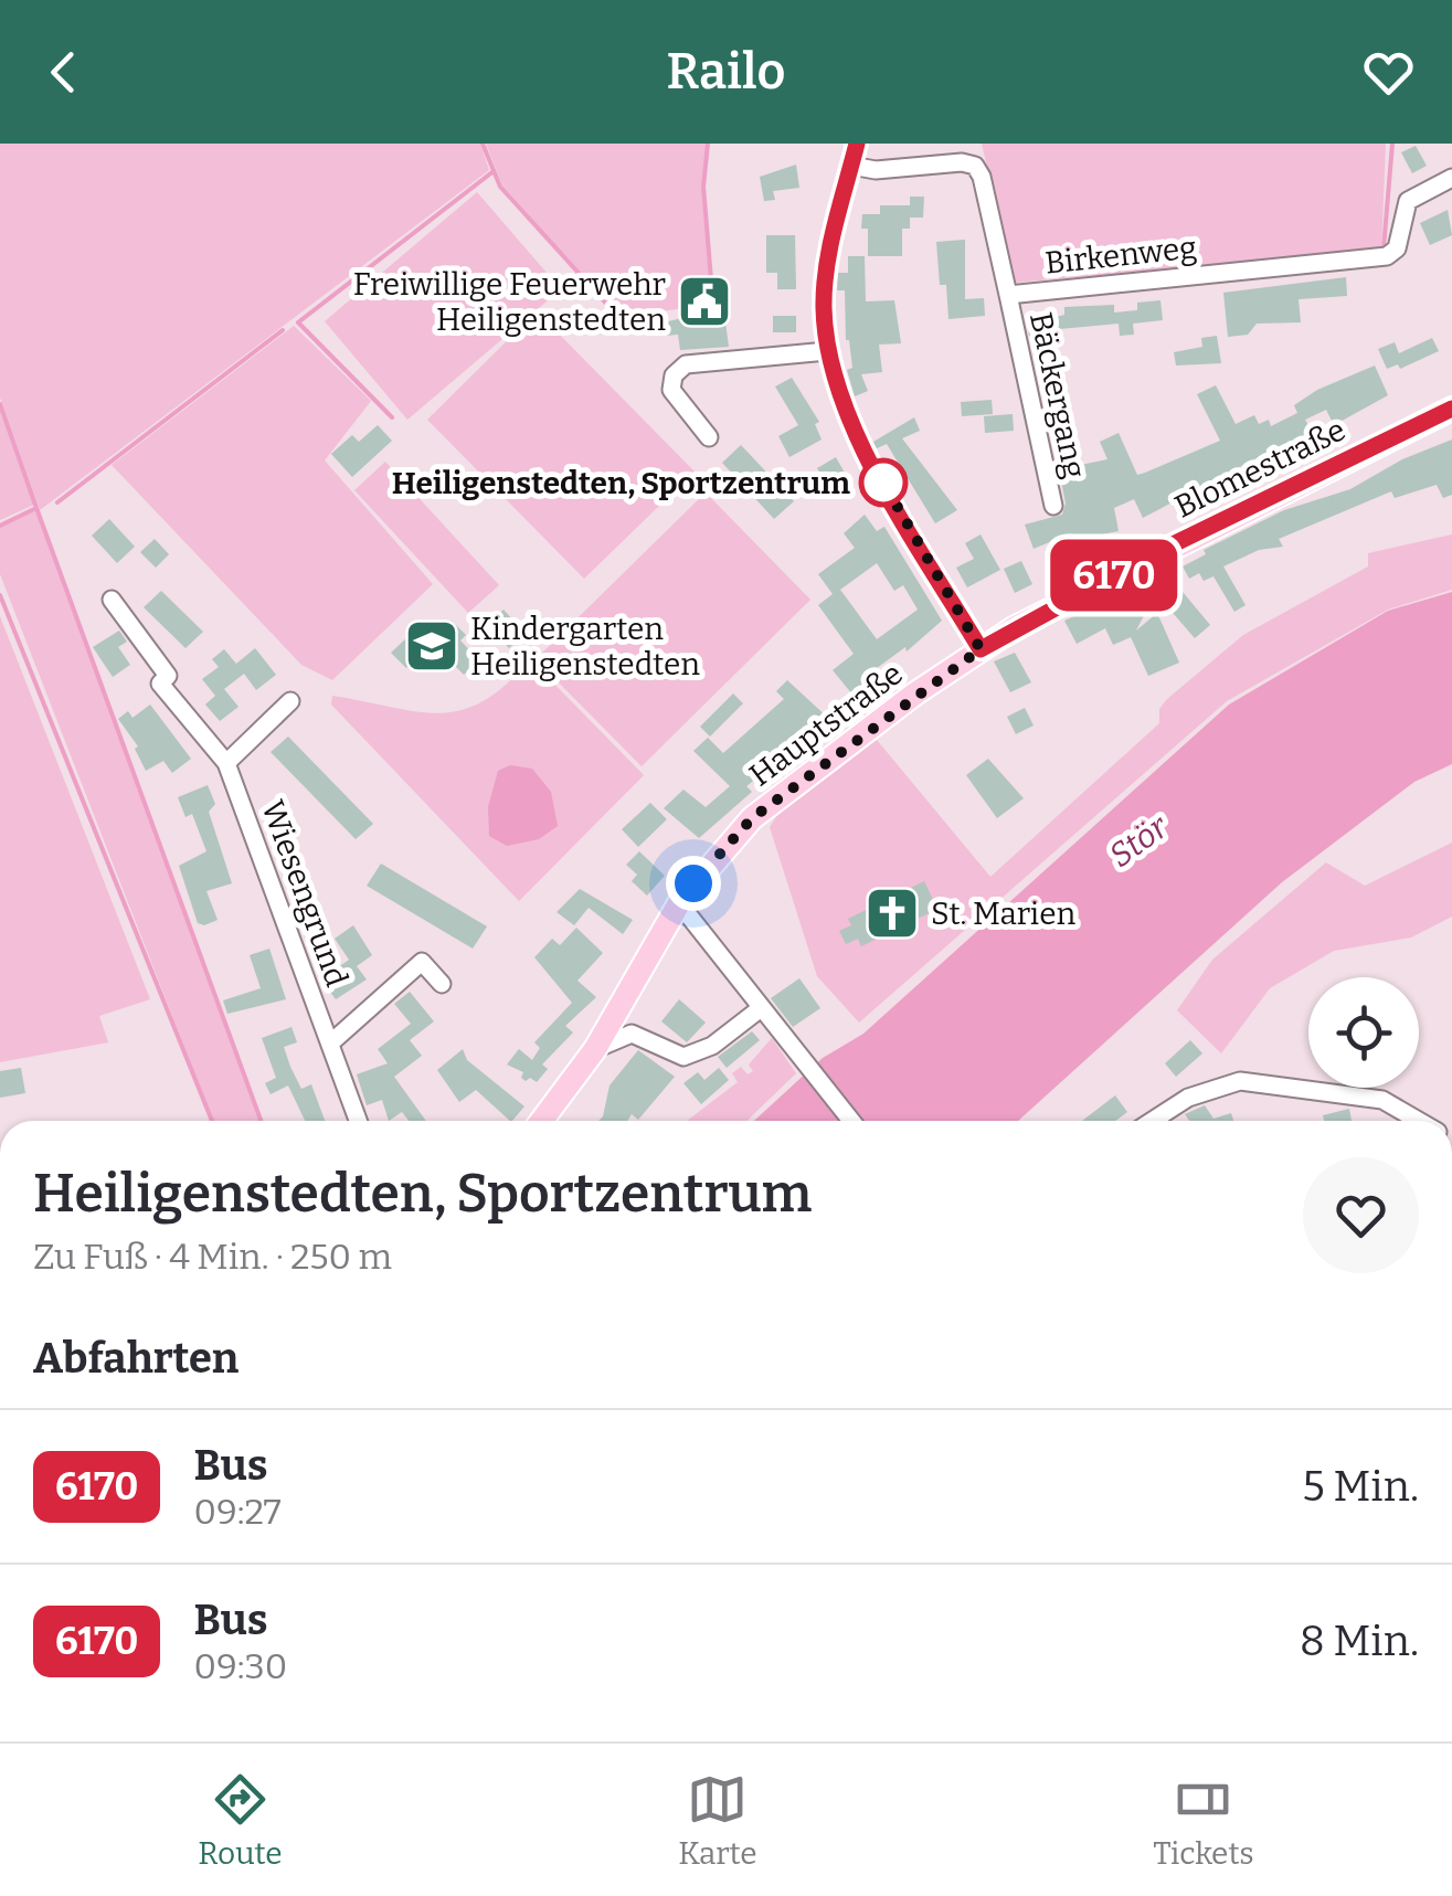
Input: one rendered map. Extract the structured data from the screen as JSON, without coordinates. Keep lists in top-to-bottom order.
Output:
{
  "streets": {
    "main road": ["Blomestraße", "Hauptstraße"],
    "street": ["Birkenweg", "Bäckergang", "Wiesengrund"]
  },
  "crossings": [
    ["Birkenweg", "Bäckergang"],
    ["Blomestraße", "Hauptstraße"]
  ],
  "water": ["Stör"],
  "places": {
    "public building": ["Freiwillige Feuerwehr Heiligenstedten"],
    "other": ["Heiligenstedten, Sportzentrum"],
    "school or university": ["Kindergarten Heiligenstedten"],
    "church": ["St. Marien"]
  },
  "lines": ["bus line 6170"],
  "page": {
    "header": "Railo",
    "on_map": "6170",
    "heading": [
      ["Heiligenstedten, Sportzentrum", "Zu Fuß · 4 Min. · 250 m"],
      "Abfahrten"
    ],
    "list": [
      {
        "mark": "6170",
        "name": "Bus",
        "note": "09:27",
        "value": "5 Min."
      },
      {
        "mark": "6170",
        "name": "Bus",
        "note": "09:30",
        "value": "8 Min."
      }
    ],
    "tabs": ["Route", "Karte", "Tickets"]
  }
}
